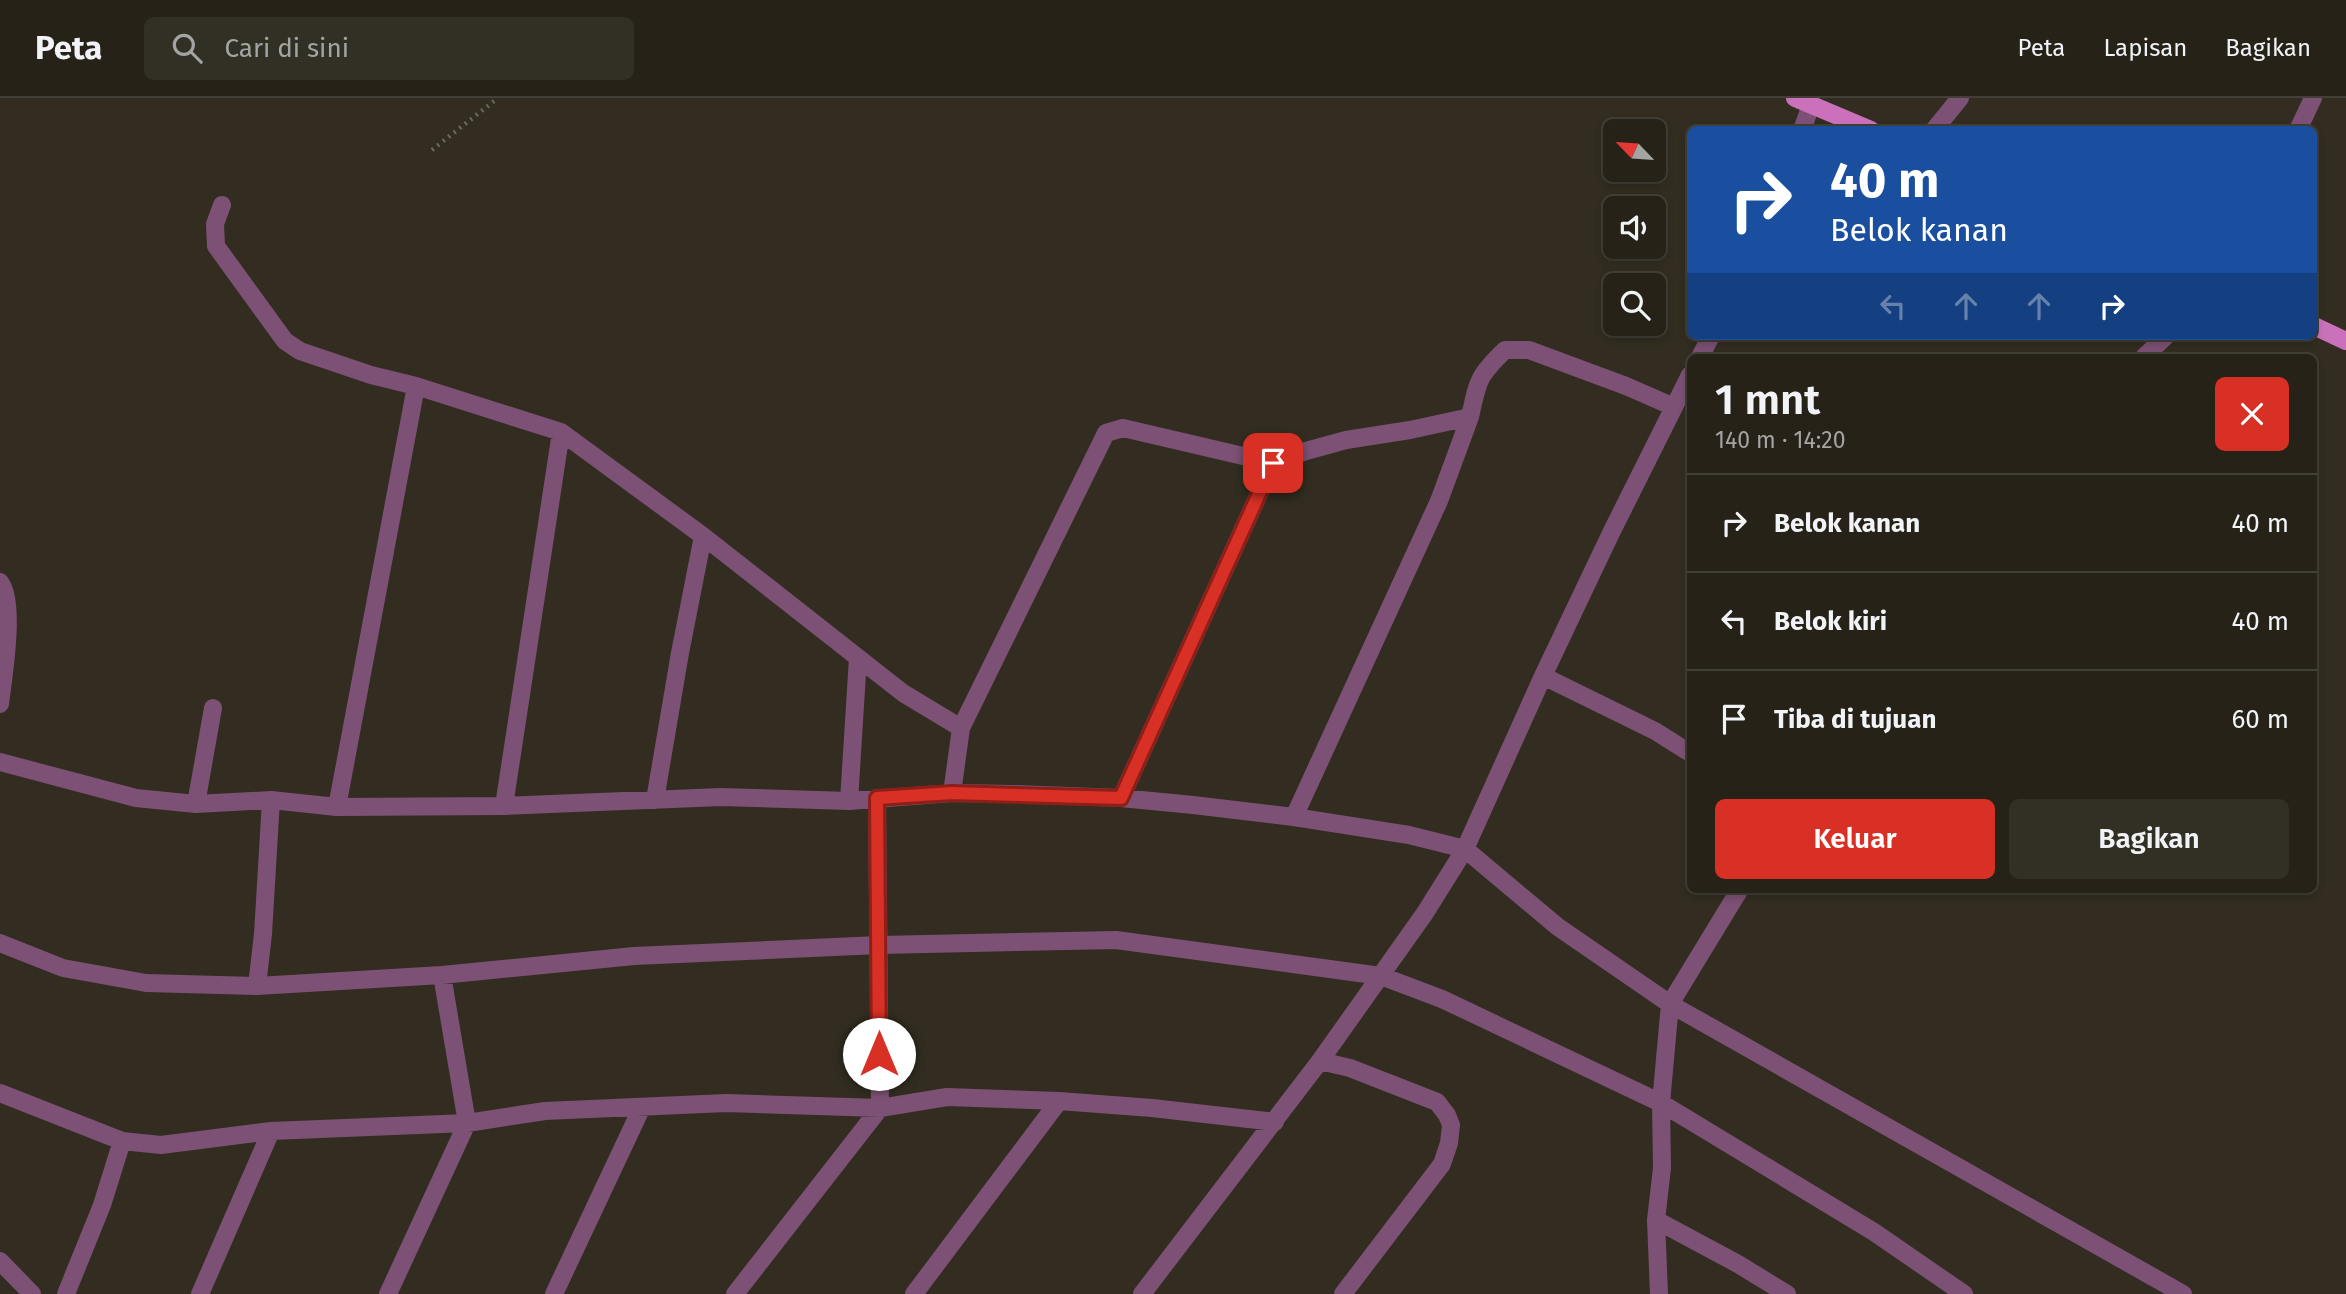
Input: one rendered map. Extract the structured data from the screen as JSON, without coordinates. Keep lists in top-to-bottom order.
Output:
{
  "north": "top left",
  "page": {
    "header": "Peta",
    "search": "Cari di sini",
    "nav": ["Peta", "Lapisan", "Bagikan"],
    "turn": ["40 m", "Belok kanan"],
    "heading": ["1 mnt", "140 m · 14:20"],
    "list": [
      {
        "name": "Belok kanan",
        "value": "40 m"
      },
      {
        "name": "Belok kiri",
        "value": "40 m"
      },
      {
        "name": "Tiba di tujuan",
        "value": "60 m"
      }
    ],
    "buttons": ["Keluar", "Bagikan"]
  }
}
